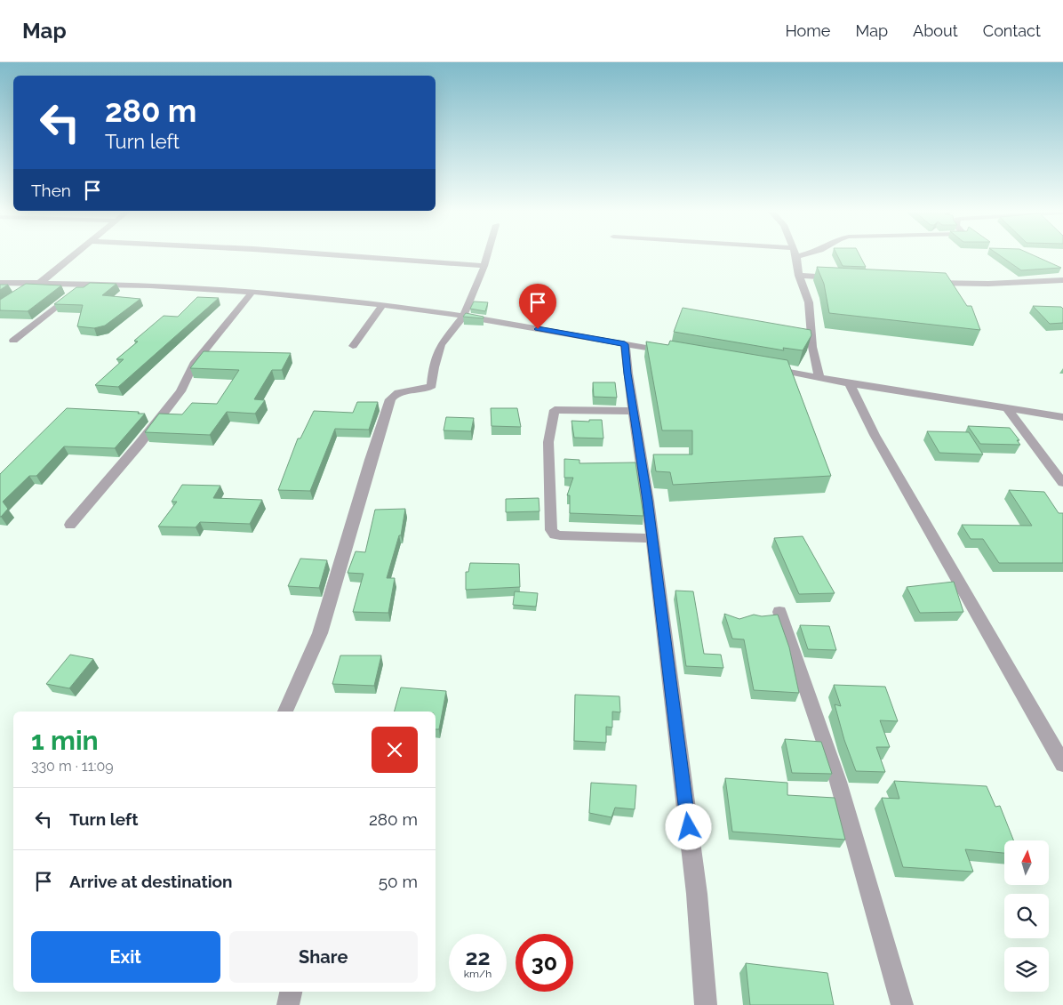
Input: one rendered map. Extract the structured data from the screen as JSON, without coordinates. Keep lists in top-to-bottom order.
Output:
{
  "north": "top",
  "page": {
    "header": "Map",
    "nav": [
      "Home",
      "Map",
      "About",
      "Contact"
    ],
    "turn": ["280 m", "Turn left"],
    "then": "Then",
    "heading": ["1 min", "330 m · 11:09"],
    "list": [
      {
        "name": "Turn left",
        "value": "280 m"
      },
      {
        "name": "Arrive at destination",
        "value": "50 m"
      }
    ],
    "buttons": ["Exit", "Share"],
    "speed": "22 km/h",
    "limit": "30"
  }
}
